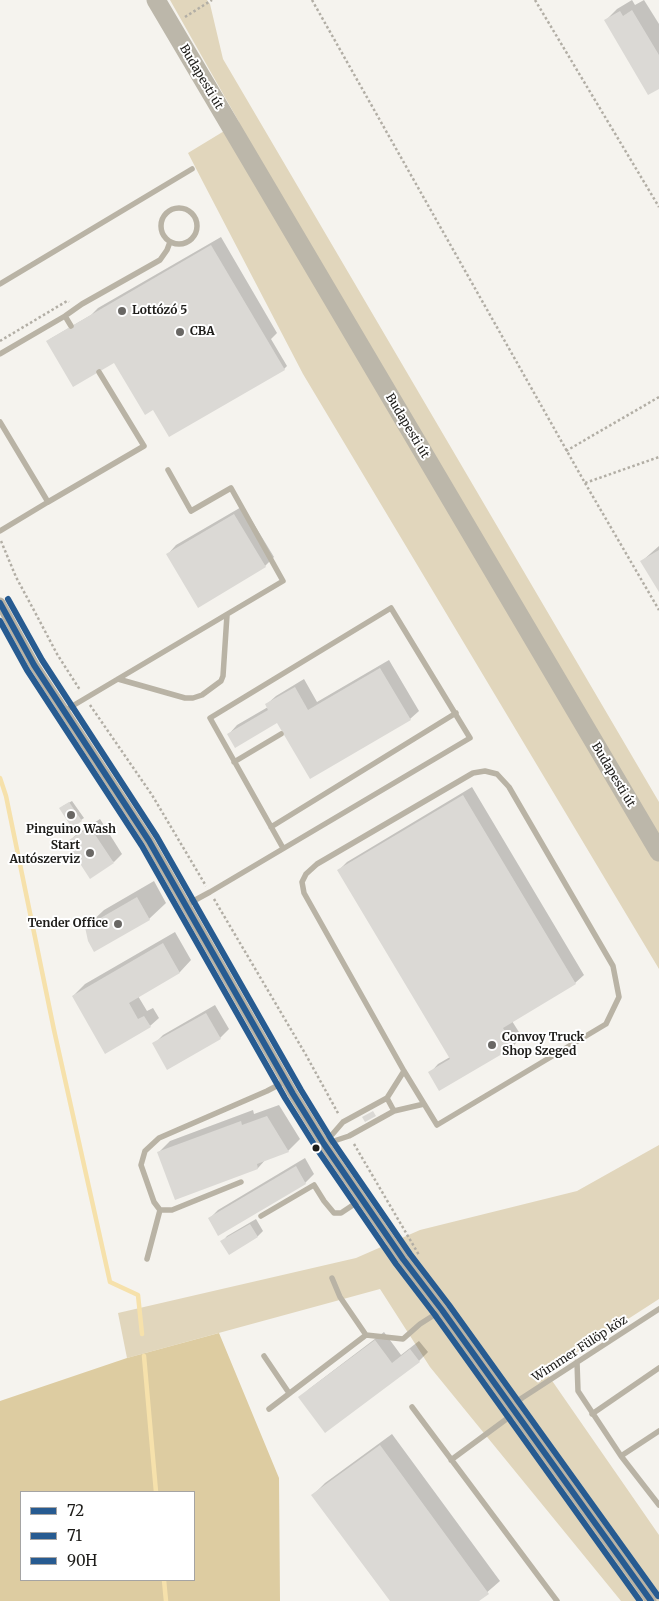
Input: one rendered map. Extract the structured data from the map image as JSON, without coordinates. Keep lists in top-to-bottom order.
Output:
{
  "streets": {
    "main road": ["Budapesti út"],
    "lane": ["Wimmer Fülöp köz"]
  },
  "places": [
    "Lottózó 5",
    "CBA",
    "Pinguino Wash",
    "Start Autószerviz",
    "Tender Office",
    "Convoy Truck Shop Szeged"
  ],
  "lines": ["transit line 90H", "transit line 72", "transit line 71"],
  "legend": ["72", "71", "90H"]
}
